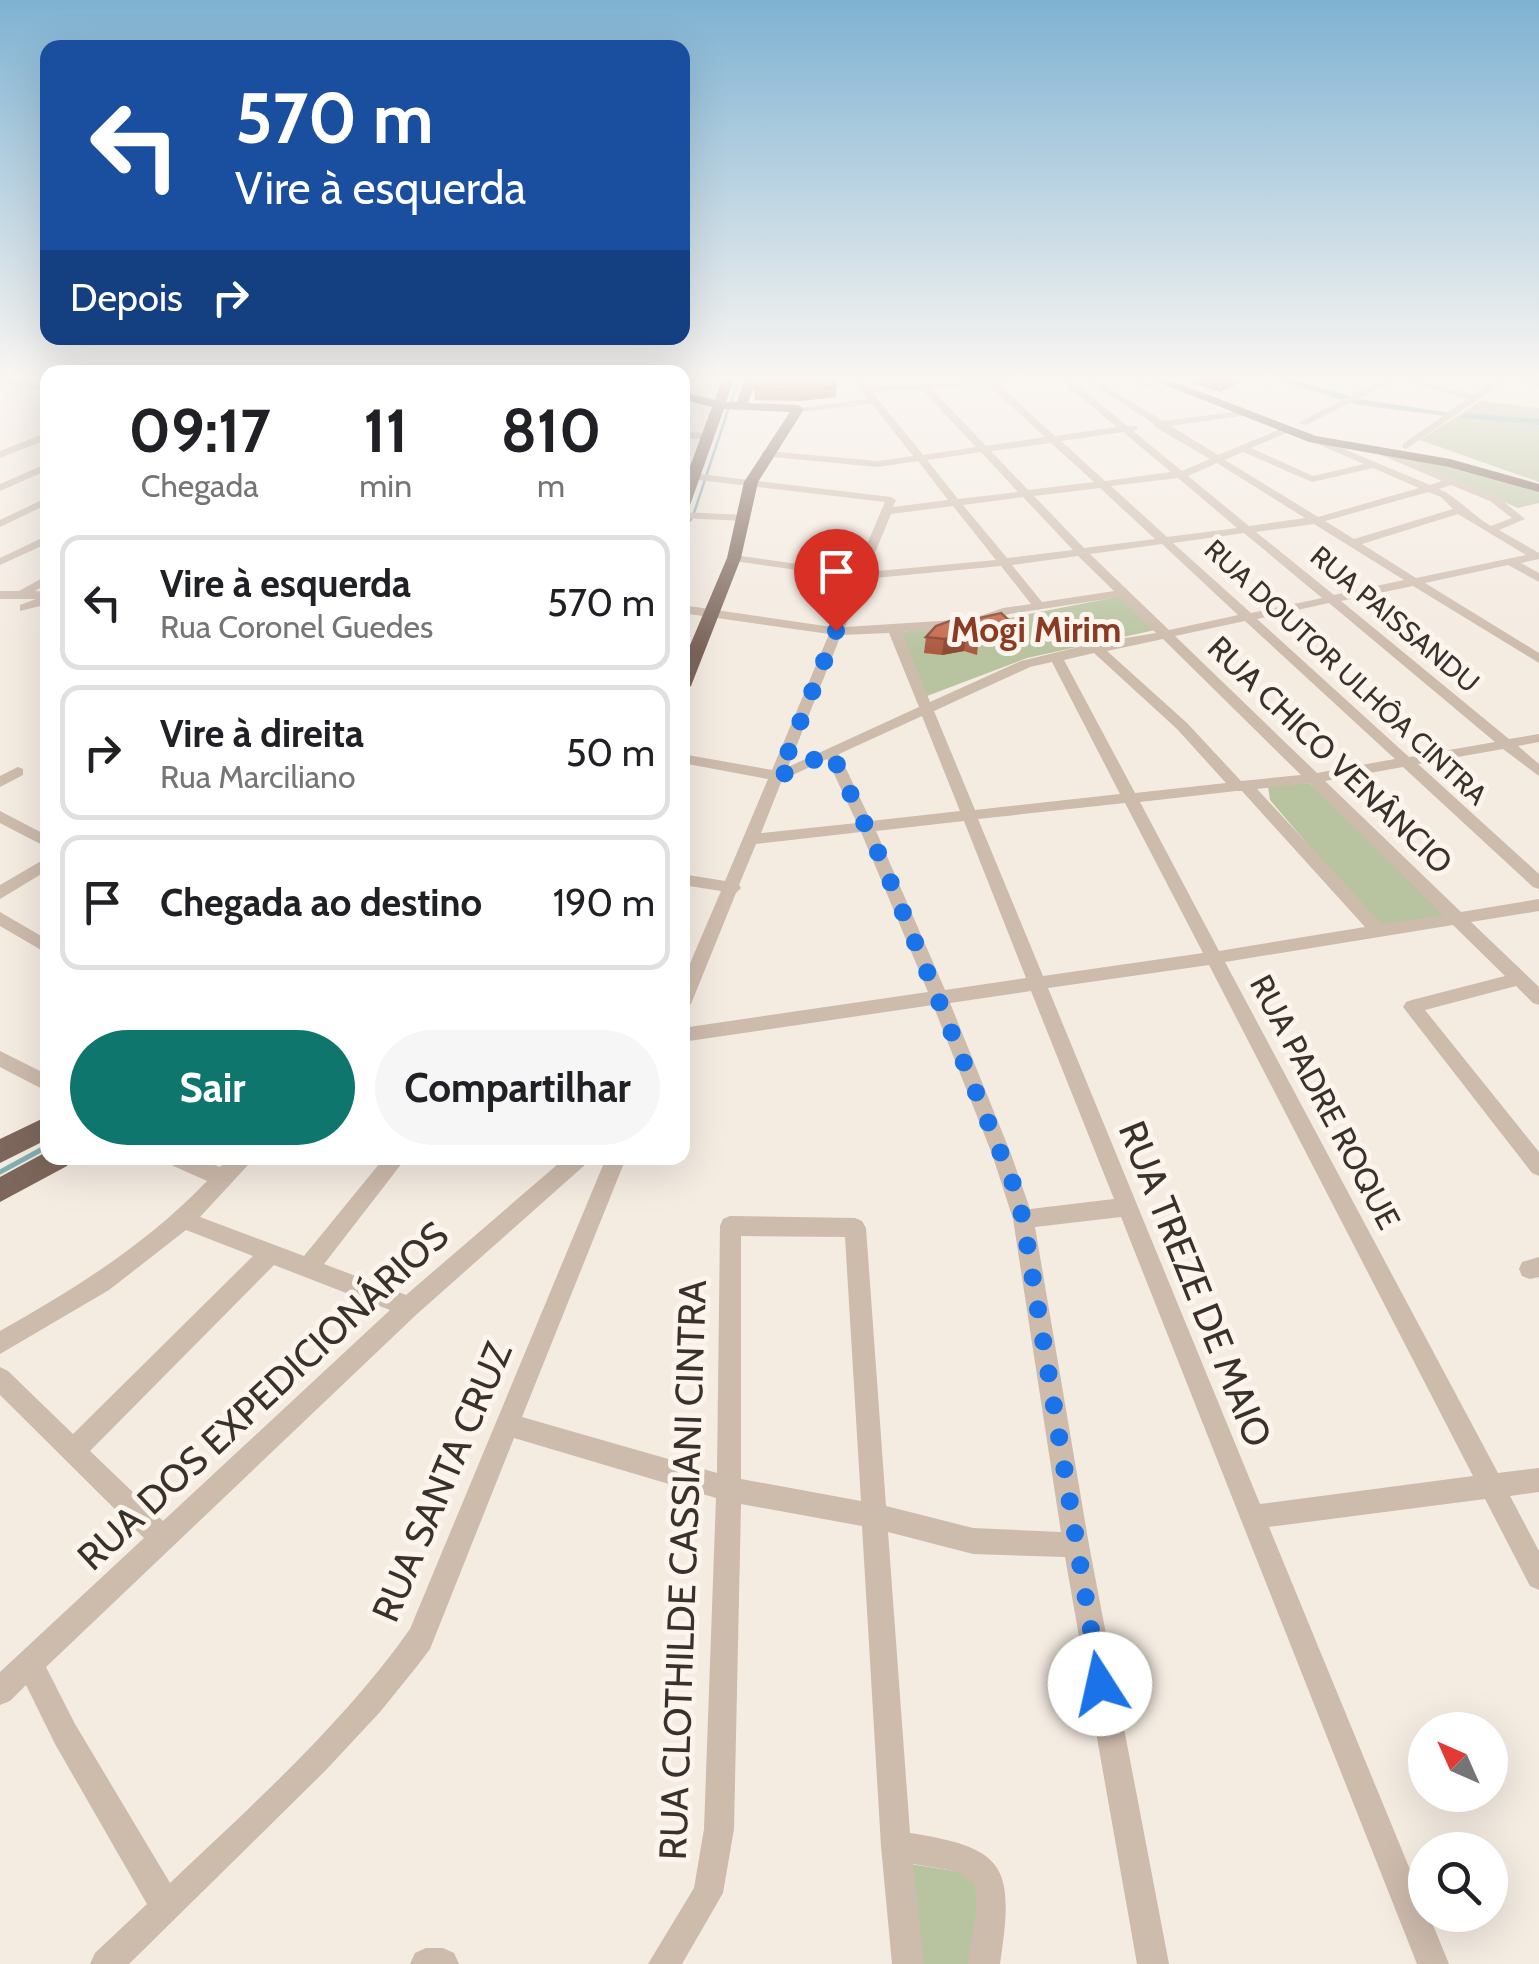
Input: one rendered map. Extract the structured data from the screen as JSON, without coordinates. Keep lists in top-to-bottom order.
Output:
{
  "streets": {
    "street": [
      "RUA PAISSANDU",
      "RUA DOUTOR ULHÔA CINTRA",
      "RUA CHICO VENÂNCIO",
      "RUA PADRE ROQUE",
      "RUA TREZE DE MAIO",
      "RUA DOS EXPEDICIONÁRIOS",
      "RUA SANTA CRUZ",
      "RUA CLOTHILDE CASSIANI CINTRA"
    ]
  },
  "districts": ["Mogi Mirim"],
  "north": "top left",
  "page": {
    "turn": ["570 m", "Vire à esquerda"],
    "then": "Depois",
    "eta": [
      "09:17",
      "Chegada",
      "11",
      "min",
      "810",
      "m"
    ],
    "list": [
      {
        "name": "Vire à esquerda",
        "note": "Rua Coronel Guedes",
        "value": "570 m"
      },
      {
        "name": "Vire à direita",
        "note": "Rua Marciliano",
        "value": "50 m"
      },
      {
        "name": "Chegada ao destino",
        "value": "190 m"
      }
    ],
    "buttons": ["Sair", "Compartilhar"]
  }
}
